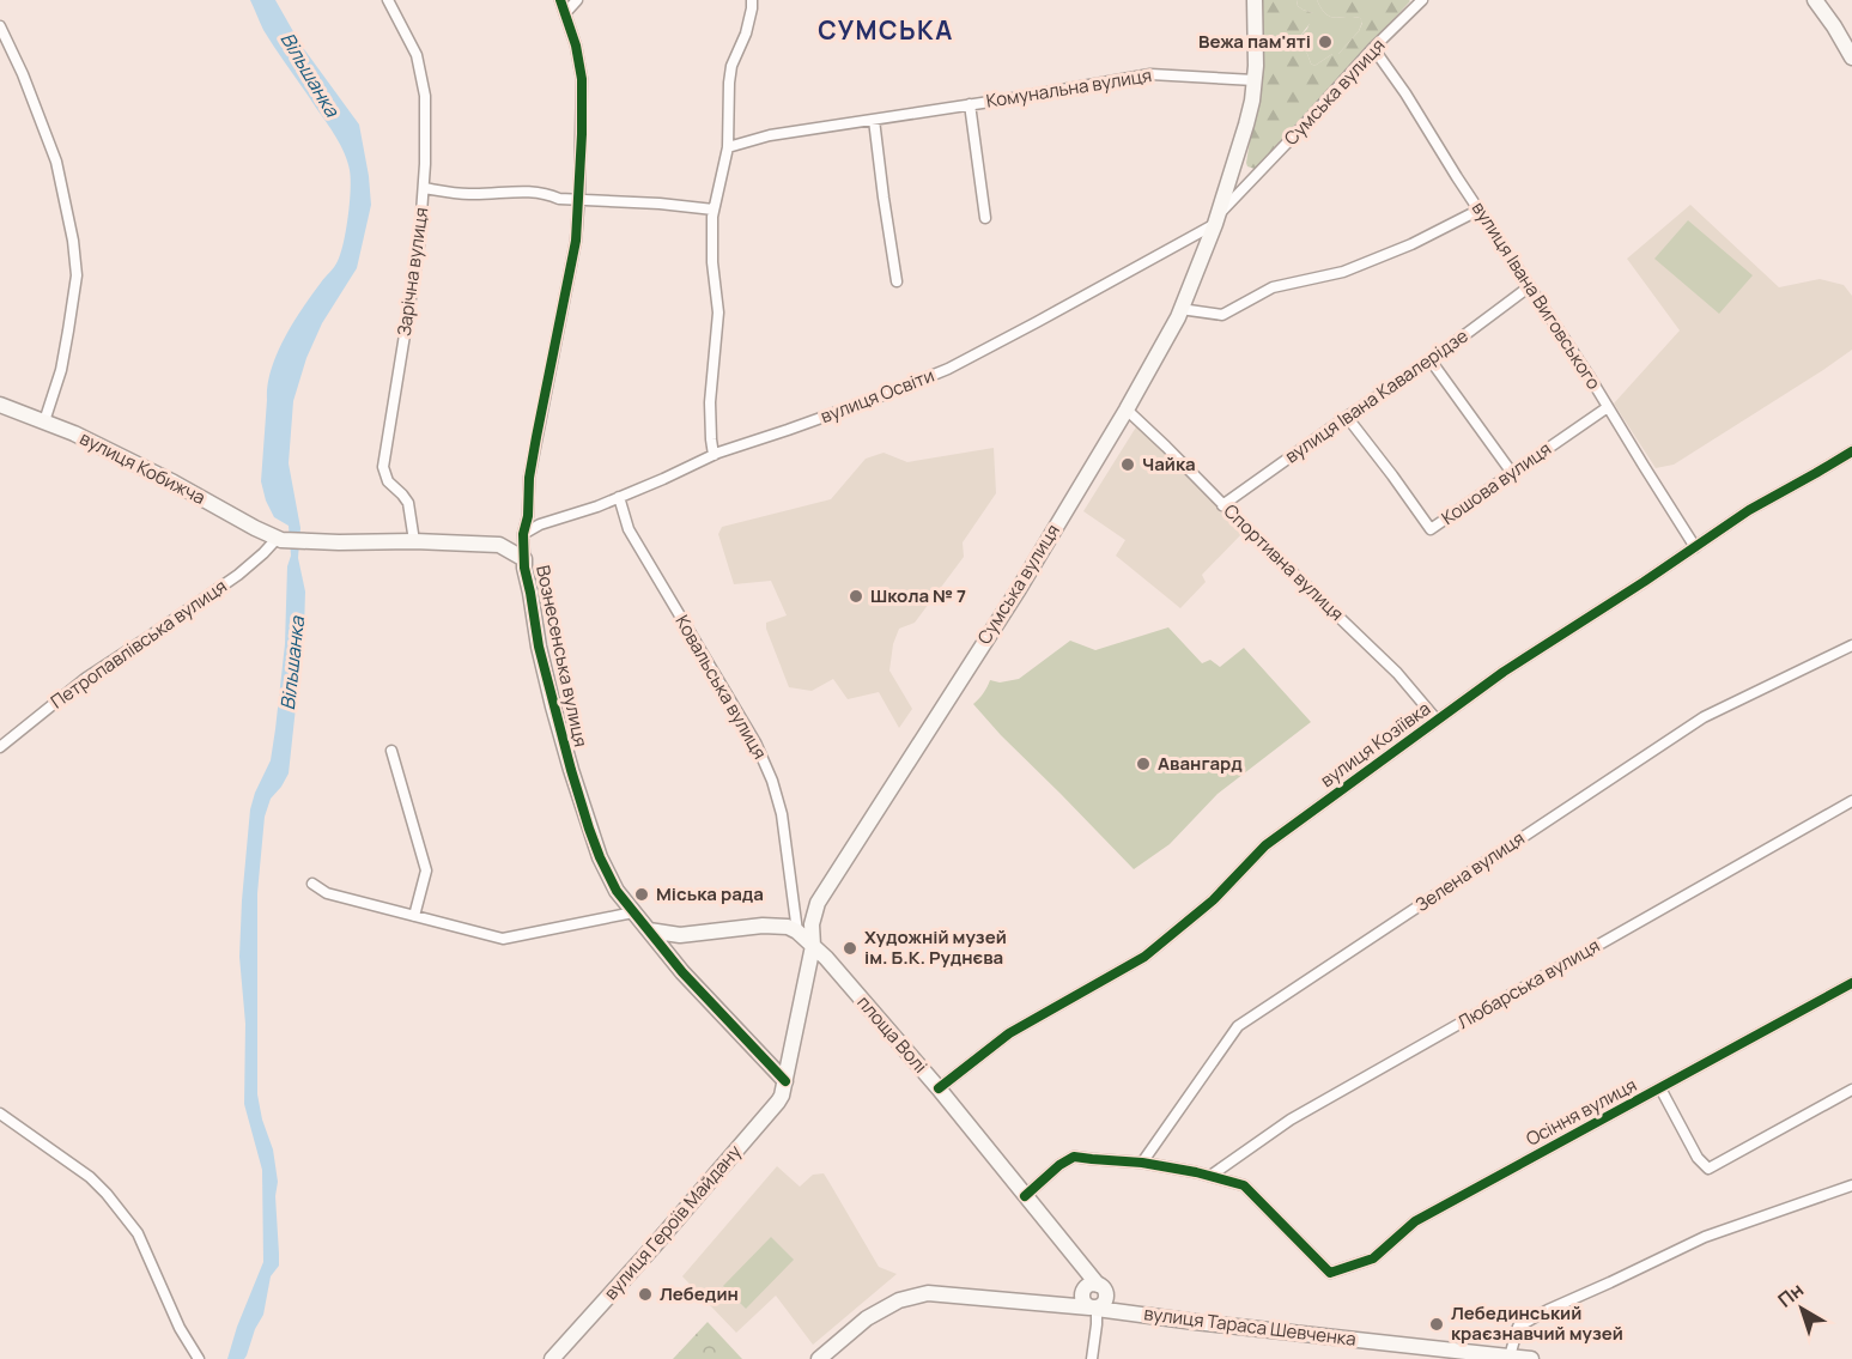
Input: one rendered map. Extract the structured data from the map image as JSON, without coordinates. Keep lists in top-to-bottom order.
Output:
{
  "streets": {
    "main road": [
      "Сумська вулиця",
      "вулиця Кобижча",
      "Вознесенська вулиця",
      "площа Волі",
      "вулиця Героїв Майдану",
      "вулиця Тараса Шевченка"
    ],
    "street": [
      "Комунальна вулиця",
      "Зарічна вулиця",
      "вулиця Івана Виговського",
      "вулиця Освіти",
      "вулиця Івана Кавалерідзе",
      "Кошова вулиця",
      "Спортивна вулиця",
      "Петропавлівська вулиця",
      "Ковальська вулиця",
      "вулиця Козіївка",
      "Зелена вулиця",
      "Любарська вулиця",
      "Осіння вулиця"
    ]
  },
  "crossings": [
    ["Комунальна вулиця", "Сумська вулиця"],
    ["Сумська вулиця", "вулиця Івана Виговського"],
    ["Сумська вулиця", "вулиця Освіти"],
    ["Сумська вулиця", "Спортивна вулиця"],
    ["Сумська вулиця", "площа Волі"],
    ["вулиця Івана Виговського", "вулиця Івана Кавалерідзе"],
    ["вулиця Івана Виговського", "Кошова вулиця"],
    ["вулиця Івана Виговського", "вулиця Козіївка"],
    ["вулиця Освіти", "Вознесенська вулиця"],
    ["вулиця Освіти", "Ковальська вулиця"],
    ["вулиця Івана Кавалерідзе", "Кошова вулиця"],
    ["вулиця Івана Кавалерідзе", "Спортивна вулиця"],
    ["вулиця Кобижча", "Петропавлівська вулиця"],
    ["Спортивна вулиця", "вулиця Козіївка"],
    ["Вознесенська вулиця", "вулиця Героїв Майдану"],
    ["Ковальська вулиця", "площа Волі"],
    ["вулиця Козіївка", "площа Волі"],
    ["Любарська вулиця", "Осіння вулиця"],
    ["площа Волі", "вулиця Тараса Шевченка"]
  ],
  "districts": ["СУМСЬКА"],
  "water": ["Вільшанка"],
  "places": [
    "Вежа пам'яті",
    "Чайка",
    "Школа № 7",
    "Авангард",
    "Міська рада",
    "Художній музей ім. Б.К. Руднєва",
    "Лебедин",
    "Лебединський краєзнавчий музей"
  ],
  "north": "top left"
}
